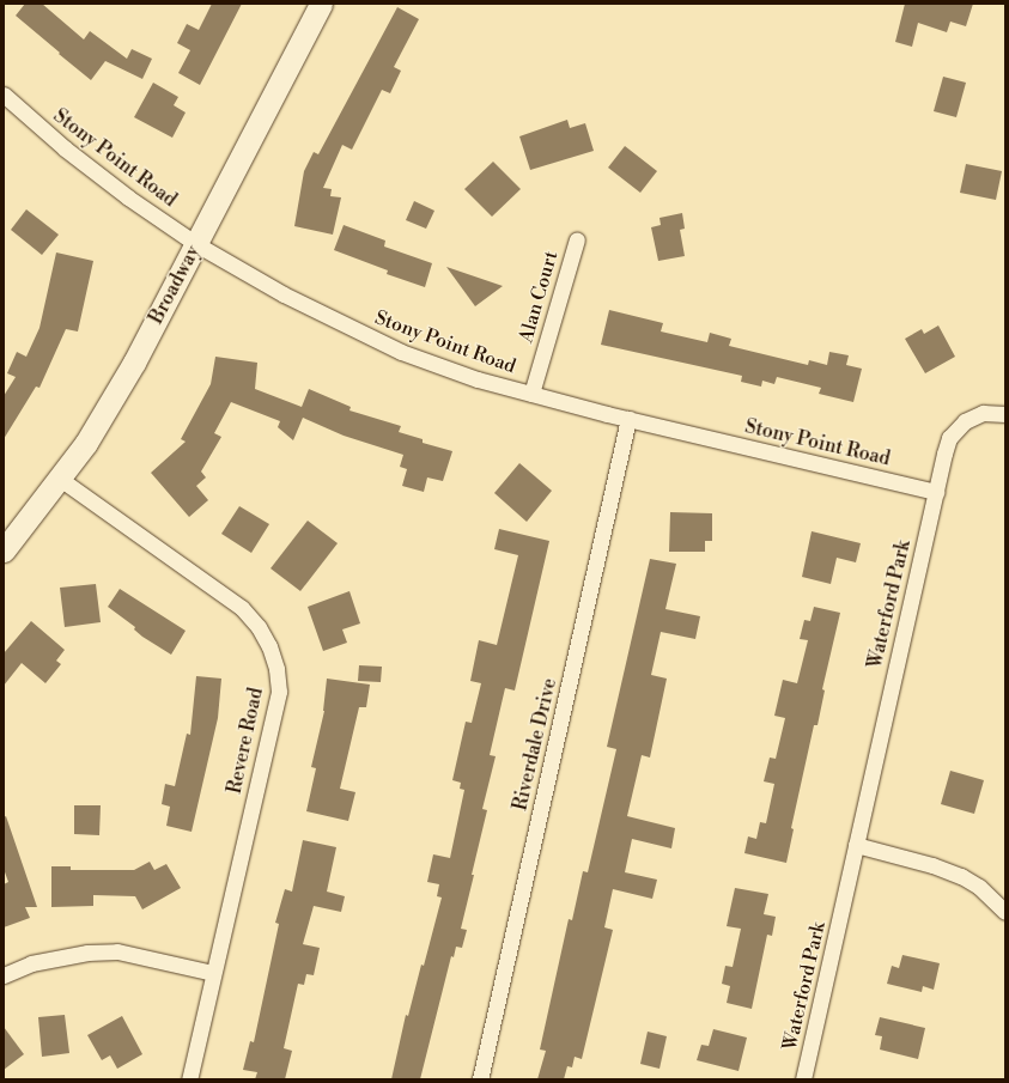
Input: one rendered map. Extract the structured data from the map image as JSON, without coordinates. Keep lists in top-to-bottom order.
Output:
{
  "streets": {
    "street": [
      "Stony Point Road",
      "Broadway",
      "Alan Court",
      "Waterford Park",
      "Revere Road",
      "Riverdale Drive"
    ]
  },
  "crossings": [
    ["Stony Point Road", "Broadway"],
    ["Stony Point Road", "Alan Court"],
    ["Stony Point Road", "Waterford Park"],
    ["Stony Point Road", "Riverdale Drive"],
    ["Broadway", "Revere Road"]
  ]
}
